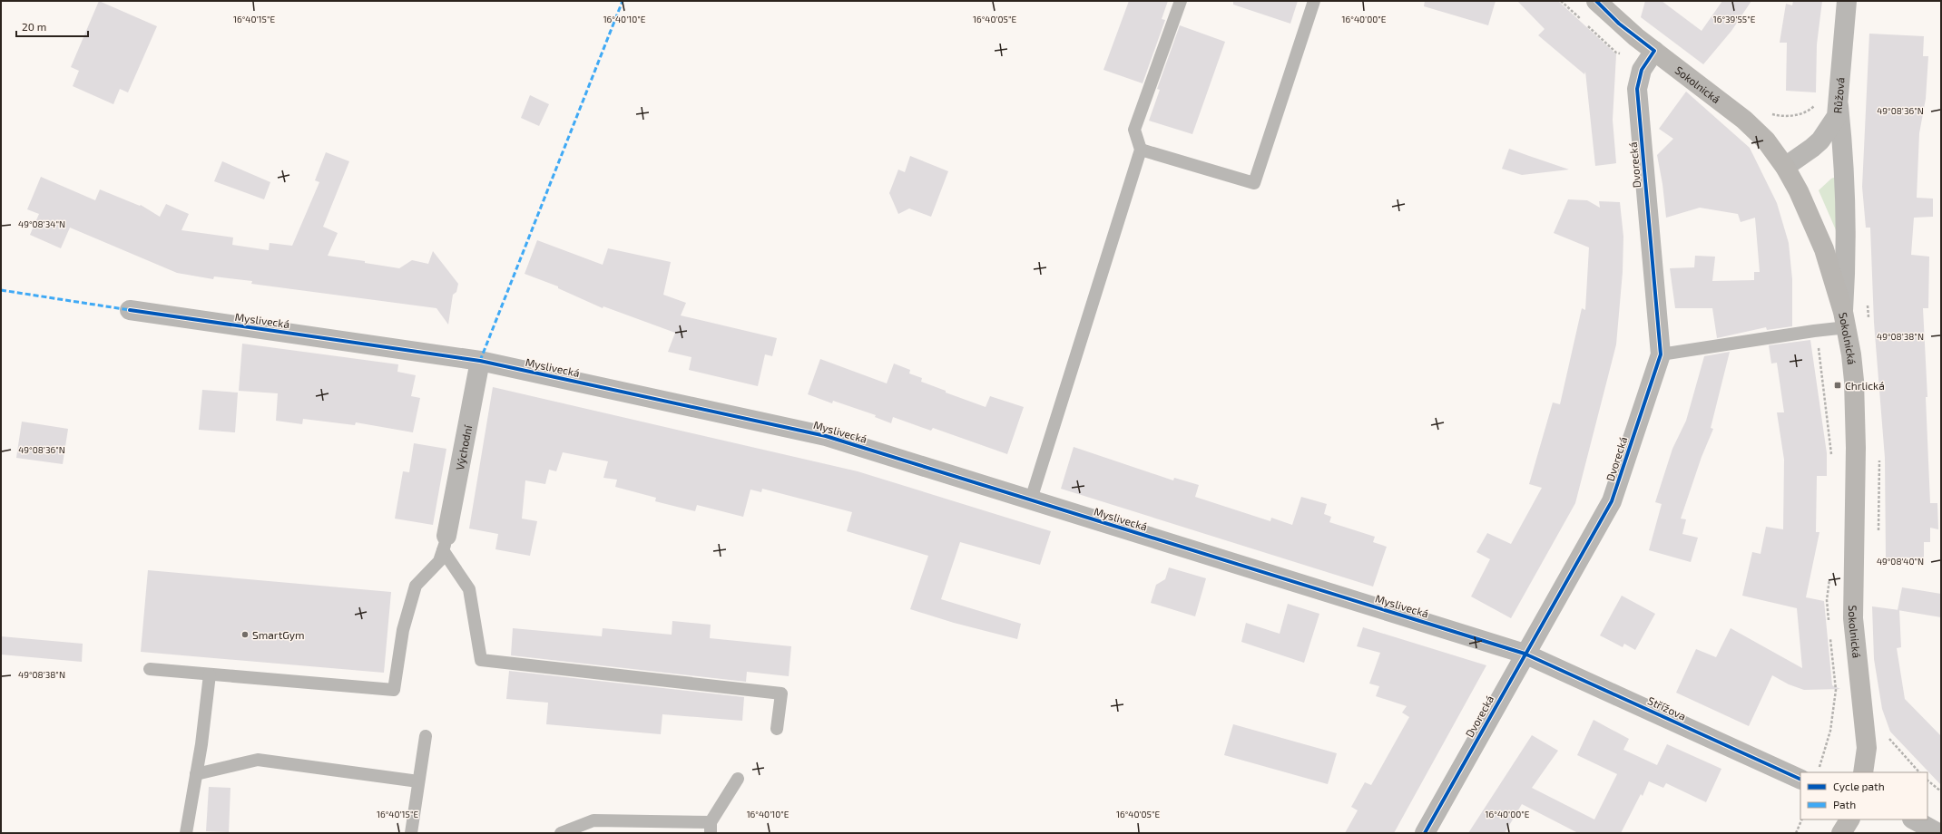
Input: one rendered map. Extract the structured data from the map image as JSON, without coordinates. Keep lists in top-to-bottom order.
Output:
{
  "streets": {
    "main road": ["Sokolnická"],
    "street": [
      "Růžová",
      "Dvorecká",
      "Myslivecká",
      "Východní",
      "Střížova"
    ]
  },
  "crossings": [
    ["Sokolnická", "Růžová"],
    ["Sokolnická", "Dvorecká"],
    ["Dvorecká", "Myslivecká"],
    ["Dvorecká", "Střížova"],
    ["Myslivecká", "Východní"],
    ["Myslivecká", "Střížova"]
  ],
  "places": {
    "transit": ["Chrlická"],
    "other": ["SmartGym"]
  },
  "legend": ["Cycle path", "Path"],
  "scale_bar": "20 m",
  "coordinates": [
    "16°40'15\"E",
    "16°40'10\"E",
    "16°40'05\"E",
    "16°40'00\"E",
    "16°39'55\"E",
    "49°08'36\"N",
    "49°08'34\"N",
    "49°08'38\"N",
    "49°08'40\"N"
  ]
}
